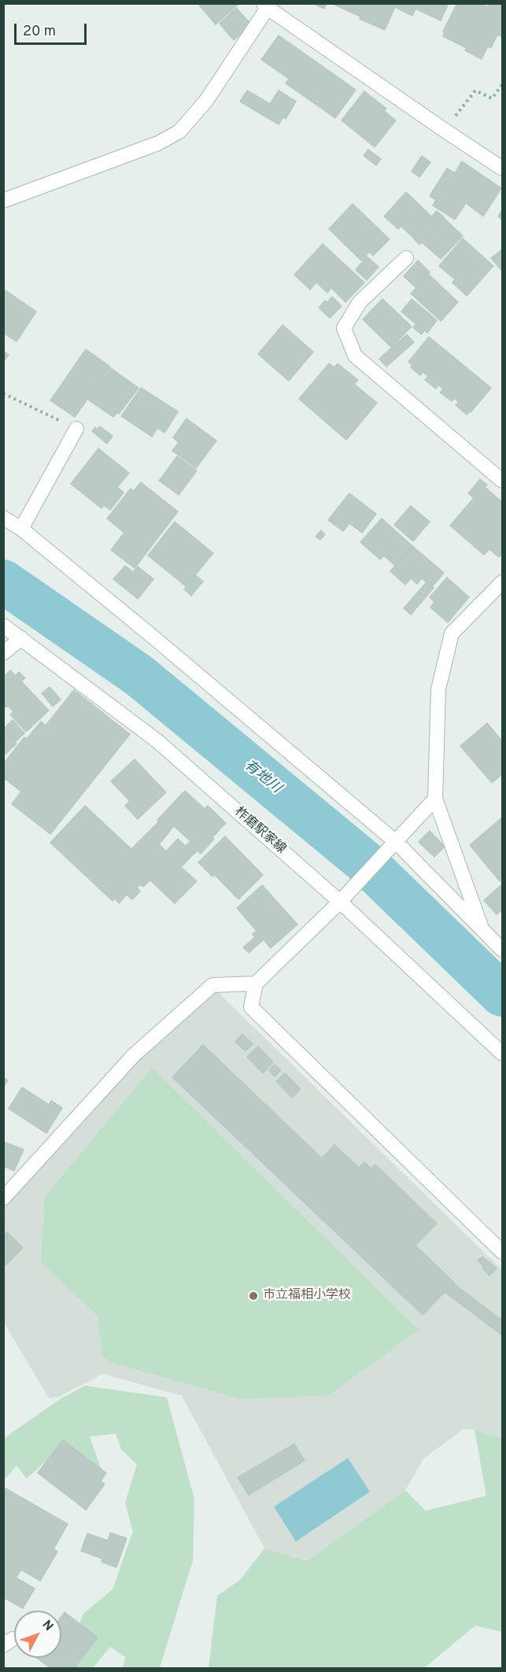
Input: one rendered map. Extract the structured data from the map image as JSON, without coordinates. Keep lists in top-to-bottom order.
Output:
{
  "streets": {
    "street": ["柞磨駅家線"]
  },
  "water": ["有地川"],
  "places": ["市立福相小学校"],
  "scale_bar": "20 m",
  "north": "top right"
}
